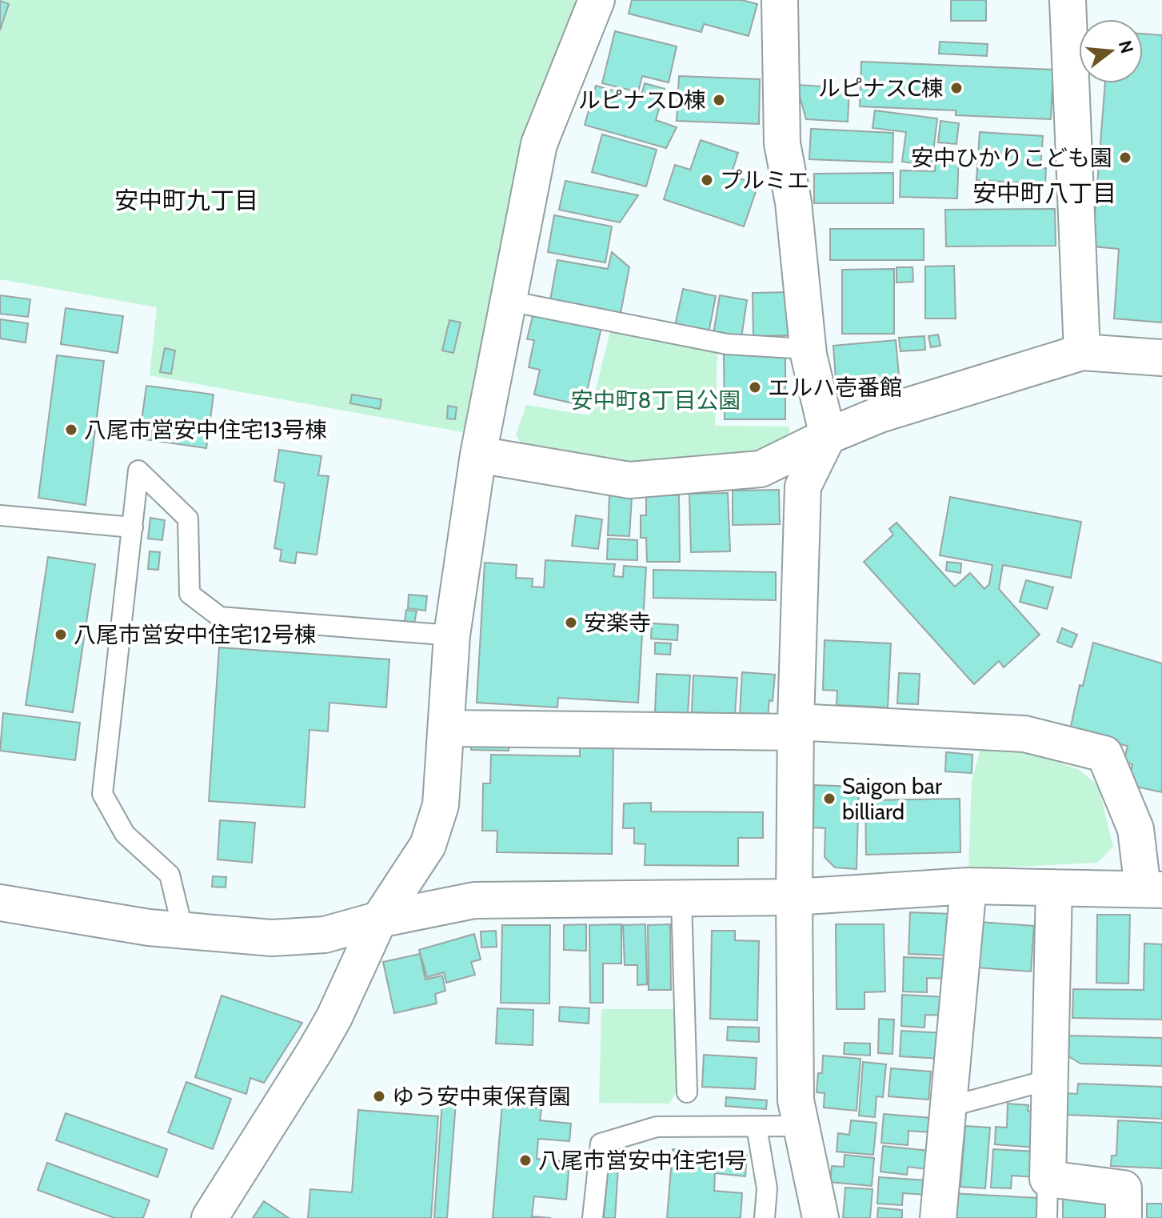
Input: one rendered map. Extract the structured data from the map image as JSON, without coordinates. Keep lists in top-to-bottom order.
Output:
{
  "districts": ["安中町八丁目", "安中町九丁目"],
  "parks": ["安中町8丁目公園"],
  "places": [
    "ルピナスC棟",
    "ルピナスD棟",
    "安中ひかりこども園",
    "プルミエ",
    "エルハ壱番館",
    "八尾市営安中住宅13号棟",
    "安楽寺",
    "八尾市営安中住宅12号棟",
    "Saigon bar billiard",
    "ゆう安中東保育園",
    "八尾市営安中住宅1号"
  ],
  "north": "right"
}
